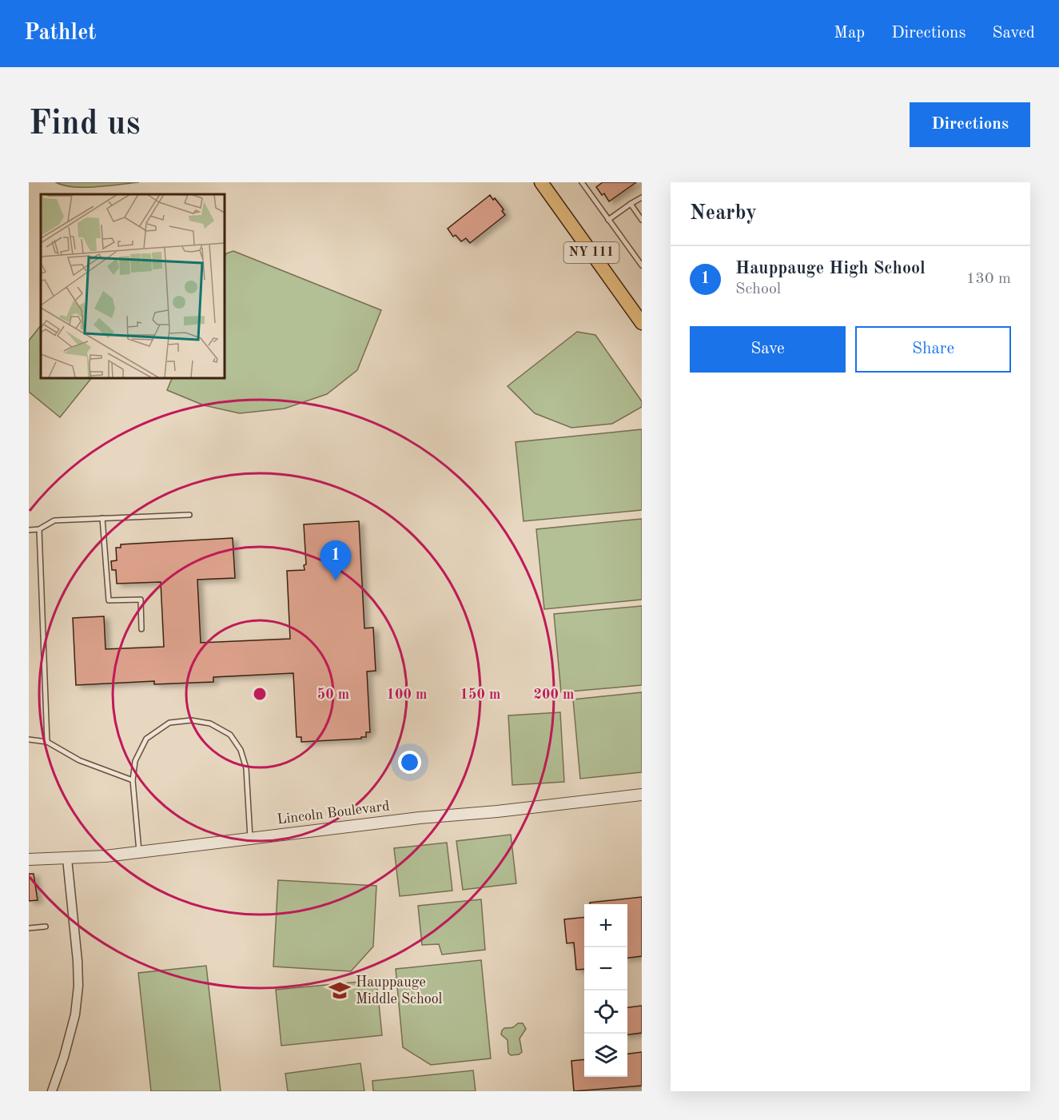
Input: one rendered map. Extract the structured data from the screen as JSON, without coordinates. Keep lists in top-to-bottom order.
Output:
{
  "streets": {
    "main road": ["NY 111"],
    "street": ["Lincoln Boulevard"]
  },
  "places": {
    "school or university": ["Hauppauge Middle School"]
  },
  "page": {
    "header": "Pathlet",
    "nav": ["Map", "Directions", "Saved"],
    "buttons": [
      "Directions",
      ["Save", "Share"]
    ],
    "title": "Find us",
    "heading": "Nearby",
    "list": [
      {
        "mark": "1",
        "name": "Hauppauge High School",
        "note": "School",
        "value": "130 m"
      }
    ],
    "pins": "1",
    "map_buttons": ["+", "−"]
  },
  "rings": [
    "50 m",
    "100 m",
    "150 m",
    "200 m"
  ]
}
